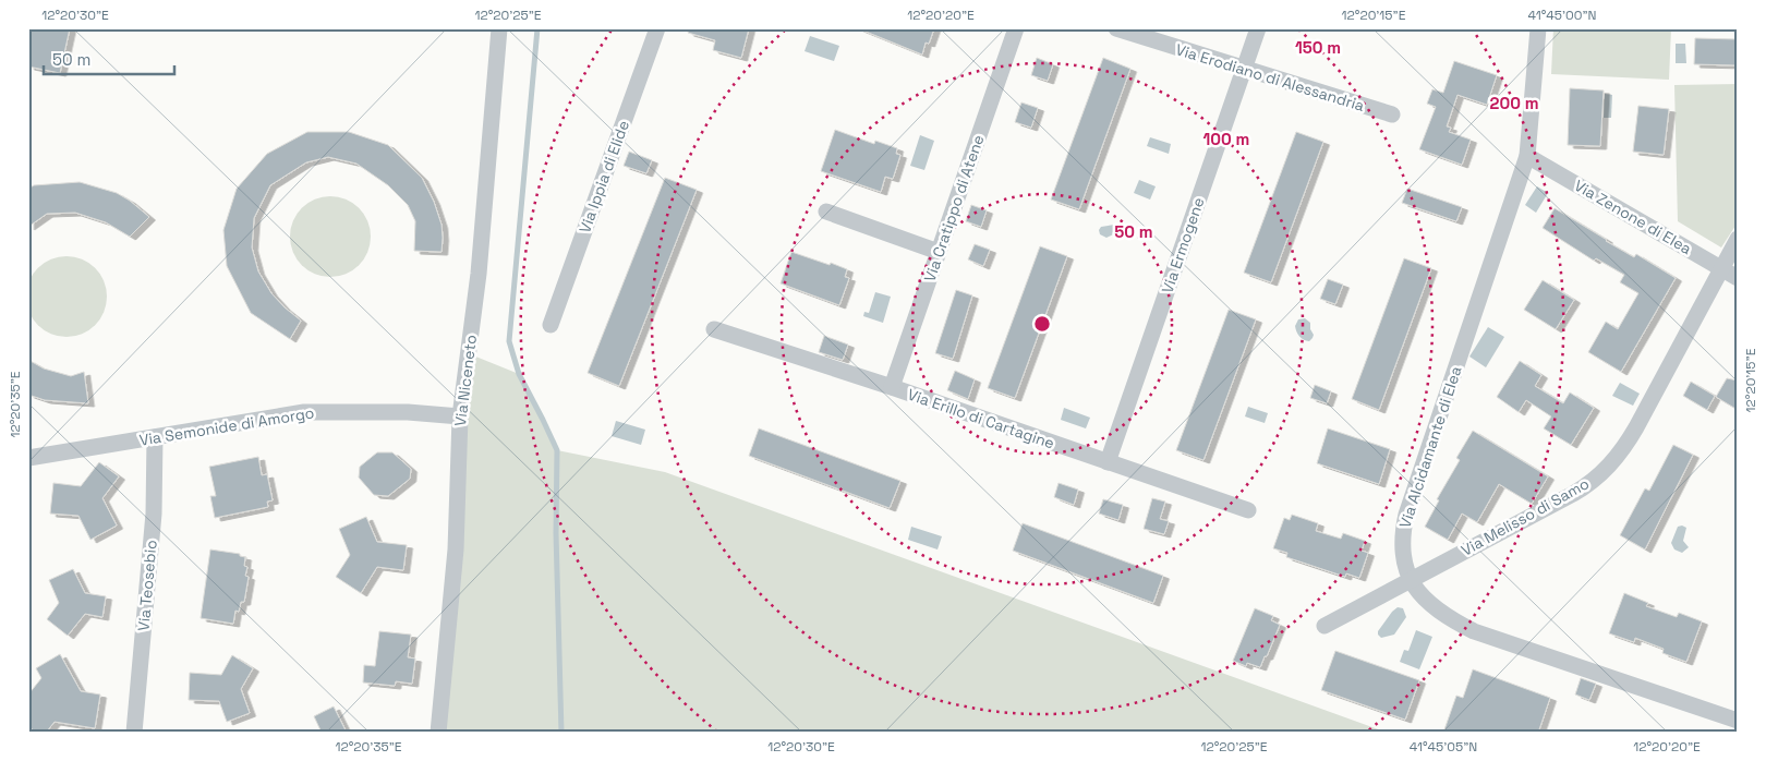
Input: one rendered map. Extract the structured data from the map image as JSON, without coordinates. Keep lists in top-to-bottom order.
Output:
{
  "streets": {
    "street": [
      "Via Erodiano di Alessandria",
      "Via Ippia di Elide",
      "Via Cratippo di Atene",
      "Via Zenone di Elea",
      "Via Ermogene",
      "Via Niceneto",
      "Via Erillo di Cartagine",
      "Via Semonide di Amorgo",
      "Via Alcidamante di Elea",
      "Via Melisso di Samo",
      "Via Teosebio"
    ]
  },
  "crossings": [
    ["Via Erodiano di Alessandria", "Via Ermogene"],
    ["Via Cratippo di Atene", "Via Erillo di Cartagine"],
    ["Via Zenone di Elea", "Via Alcidamante di Elea"],
    ["Via Zenone di Elea", "Via Melisso di Samo"],
    ["Via Ermogene", "Via Erillo di Cartagine"],
    ["Via Niceneto", "Via Semonide di Amorgo"],
    ["Via Semonide di Amorgo", "Via Teosebio"],
    ["Via Alcidamante di Elea", "Via Melisso di Samo"]
  ],
  "scale_bar": "50 m",
  "coordinates": [
    "12°20'30\"E",
    "12°20'25\"E",
    "12°20'20\"E",
    "12°20'15\"E",
    "41°45'00\"N",
    "12°20'35\"E",
    "41°45'05\"N"
  ],
  "rings": [
    "150 m",
    "200 m",
    "100 m",
    "50 m"
  ]
}
